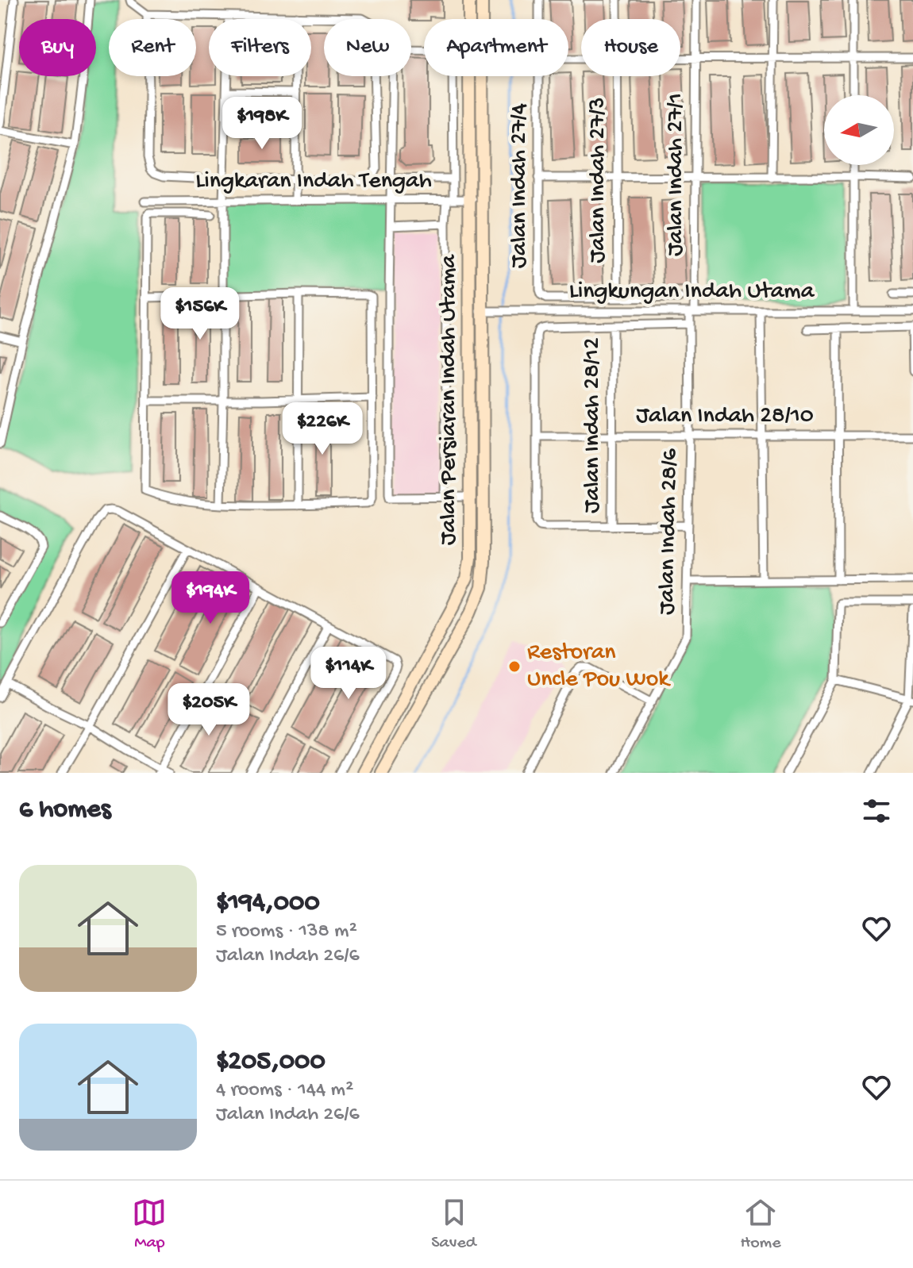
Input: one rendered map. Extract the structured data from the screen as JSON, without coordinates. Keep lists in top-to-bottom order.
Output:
{
  "streets": {
    "main road": ["Jalan Persiaran Indah Utama"],
    "street": [
      "Jalan Indah 27/1",
      "Jalan Indah 27/3",
      "Lingkaran Indah Tengah",
      "Jalan Indah 27/4",
      "Lingkungan Indah Utama",
      "Jalan Indah 28/10",
      "Jalan Indah 28/12",
      "Jalan Indah 28/6"
    ]
  },
  "crossings": [
    ["Jalan Indah 27/1", "Lingkungan Indah Utama"],
    ["Jalan Indah 27/1", "Jalan Indah 28/6"],
    ["Jalan Indah 27/3", "Jalan Indah 27/4"],
    ["Lingkaran Indah Tengah", "Jalan Persiaran Indah Utama"],
    ["Lingkungan Indah Utama", "Jalan Persiaran Indah Utama"],
    ["Lingkungan Indah Utama", "Jalan Indah 28/6"],
    ["Jalan Indah 28/10", "Jalan Indah 28/12"],
    ["Jalan Indah 28/10", "Jalan Indah 28/6"]
  ],
  "places": ["Restoran Uncle Pou Wok"],
  "north": "left",
  "page": {
    "chip": [
      "Buy",
      "Rent",
      "Filters",
      "New",
      "Apartment",
      "House"
    ],
    "price": [
      "$198K",
      "$156K",
      "$226K",
      "$194K",
      "$114K",
      "$205K"
    ],
    "heading": "6 homes",
    "list": [
      {
        "name": "$194,000",
        "note": "5 rooms · 138 m² · Jalan Indah 26/6"
      },
      {
        "name": "$205,000",
        "note": "4 rooms · 144 m² · Jalan Indah 26/6"
      }
    ],
    "tabs": ["Map", "Saved", "Home"]
  }
}
